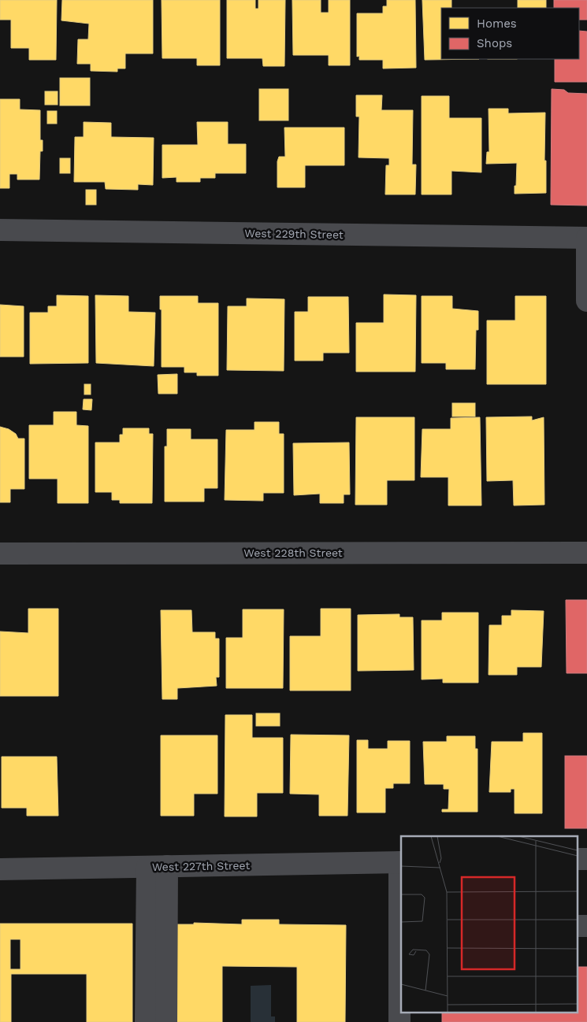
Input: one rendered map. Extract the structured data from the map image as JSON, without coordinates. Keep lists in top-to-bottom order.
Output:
{
  "streets": {
    "street": ["West 229th Street", "West 228th Street", "West 227th Street"]
  },
  "legend": ["Homes", "Shops"]
}
